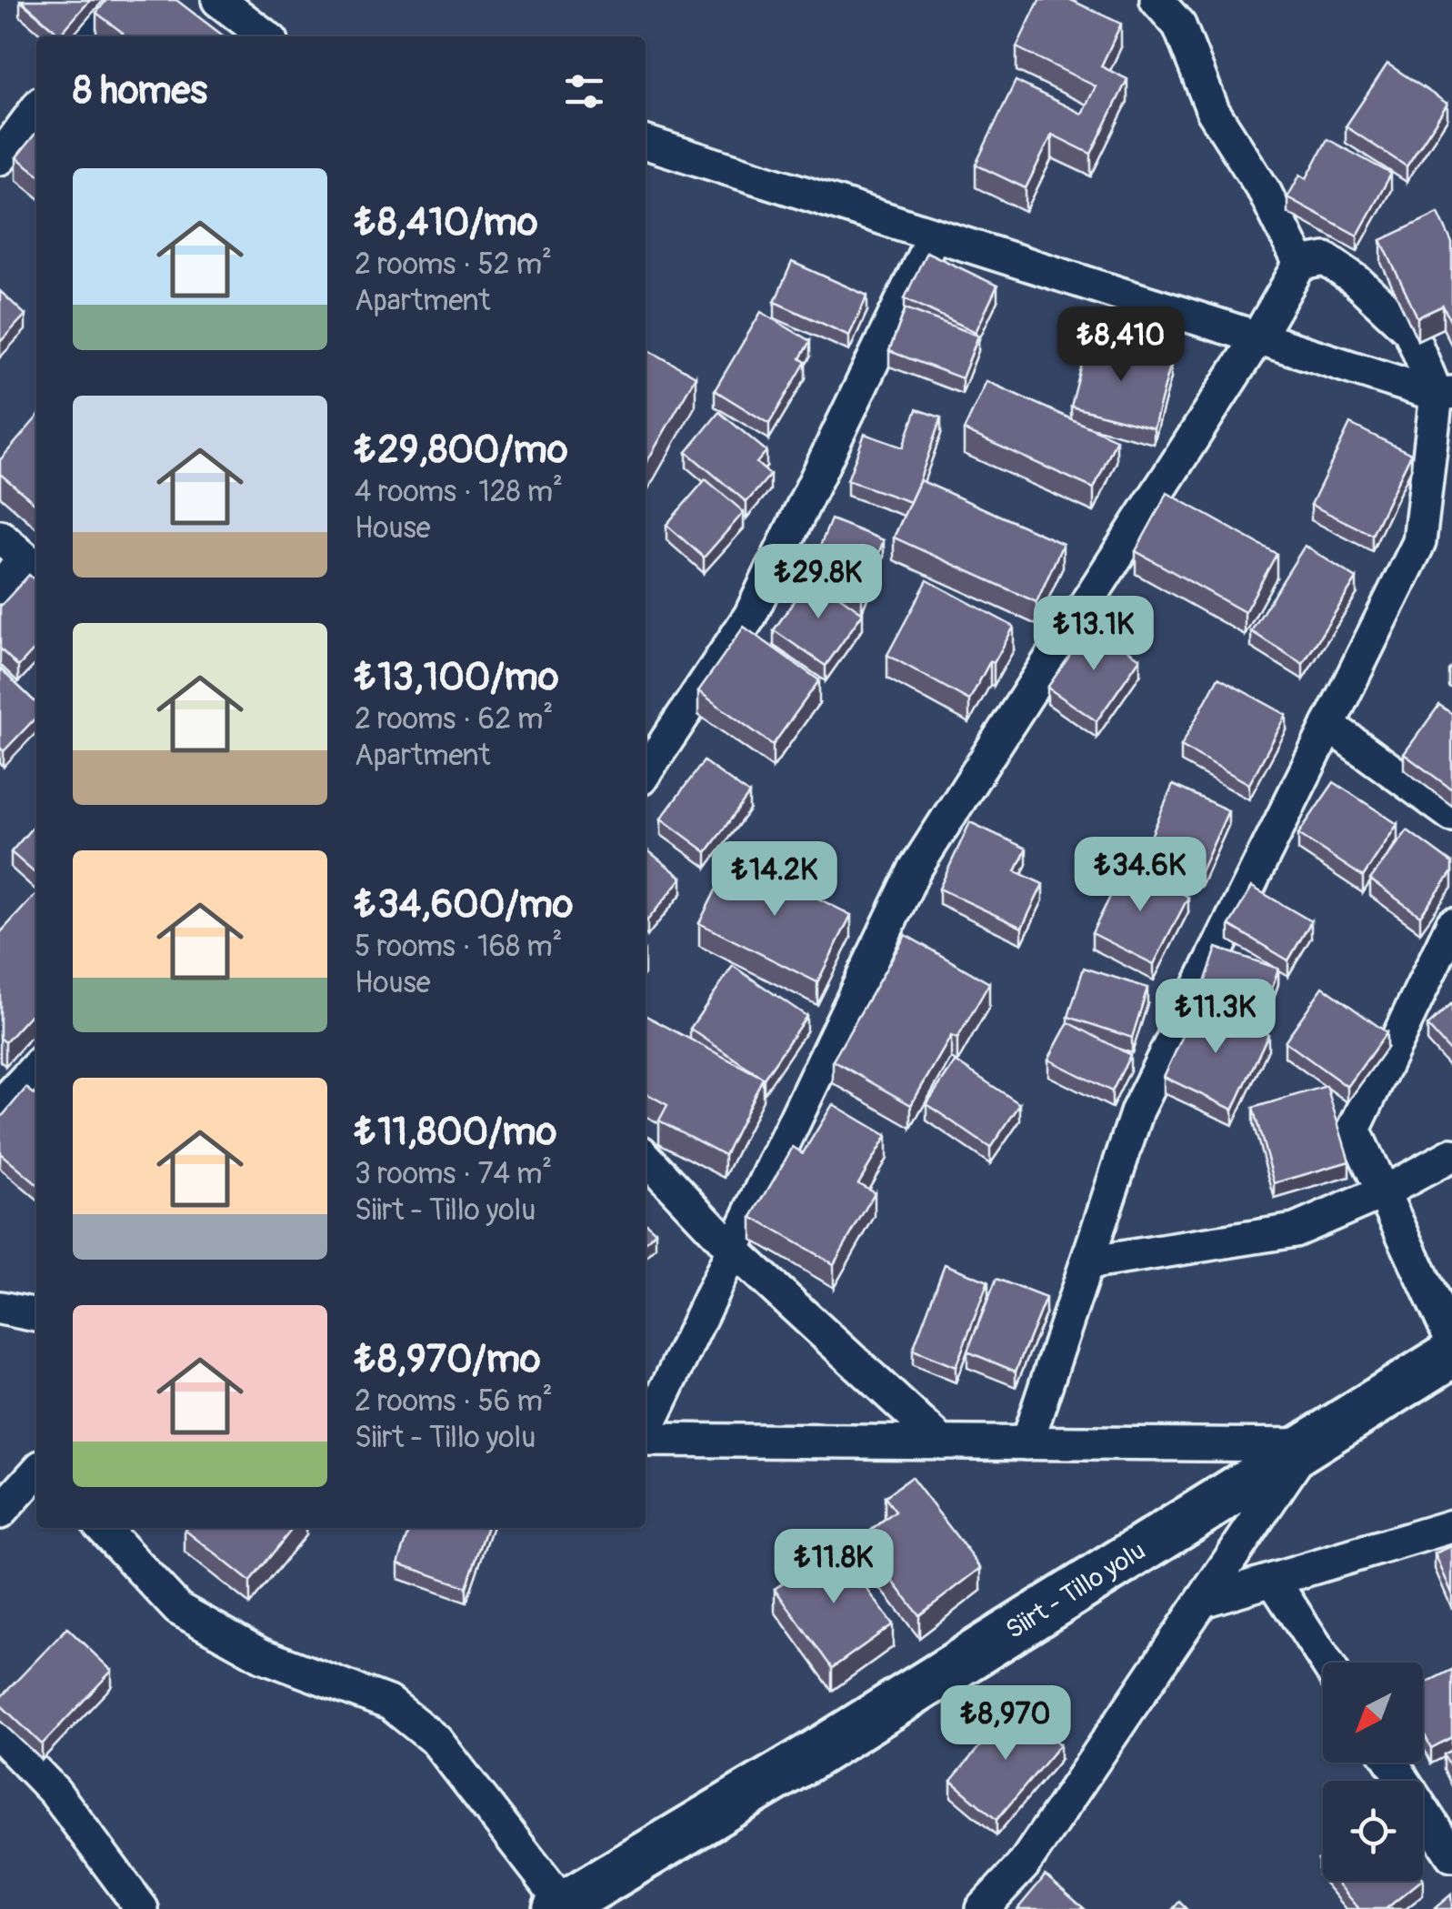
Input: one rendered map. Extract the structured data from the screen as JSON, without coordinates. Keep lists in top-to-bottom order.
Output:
{
  "streets": {
    "main road": ["Siirt - Tillo yolu"]
  },
  "north": "bottom left",
  "page": {
    "heading": "8 homes",
    "list": [
      {
        "name": "₺8,410/mo",
        "note": "2 rooms · 52 m² · Apartment"
      },
      {
        "name": "₺29,800/mo",
        "note": "4 rooms · 128 m² · House"
      },
      {
        "name": "₺13,100/mo",
        "note": "2 rooms · 62 m² · Apartment"
      },
      {
        "name": "₺34,600/mo",
        "note": "5 rooms · 168 m² · House"
      },
      {
        "name": "₺11,800/mo",
        "note": "3 rooms · 74 m² · Siirt - Tillo yolu"
      },
      {
        "name": "₺8,970/mo",
        "note": "2 rooms · 56 m² · Siirt - Tillo yolu"
      }
    ],
    "price": [
      "₺8,410",
      "₺29.8K",
      "₺13.1K",
      "₺34.6K",
      "₺14.2K",
      "₺11.3K",
      "₺11.8K",
      "₺8,970"
    ]
  }
}
